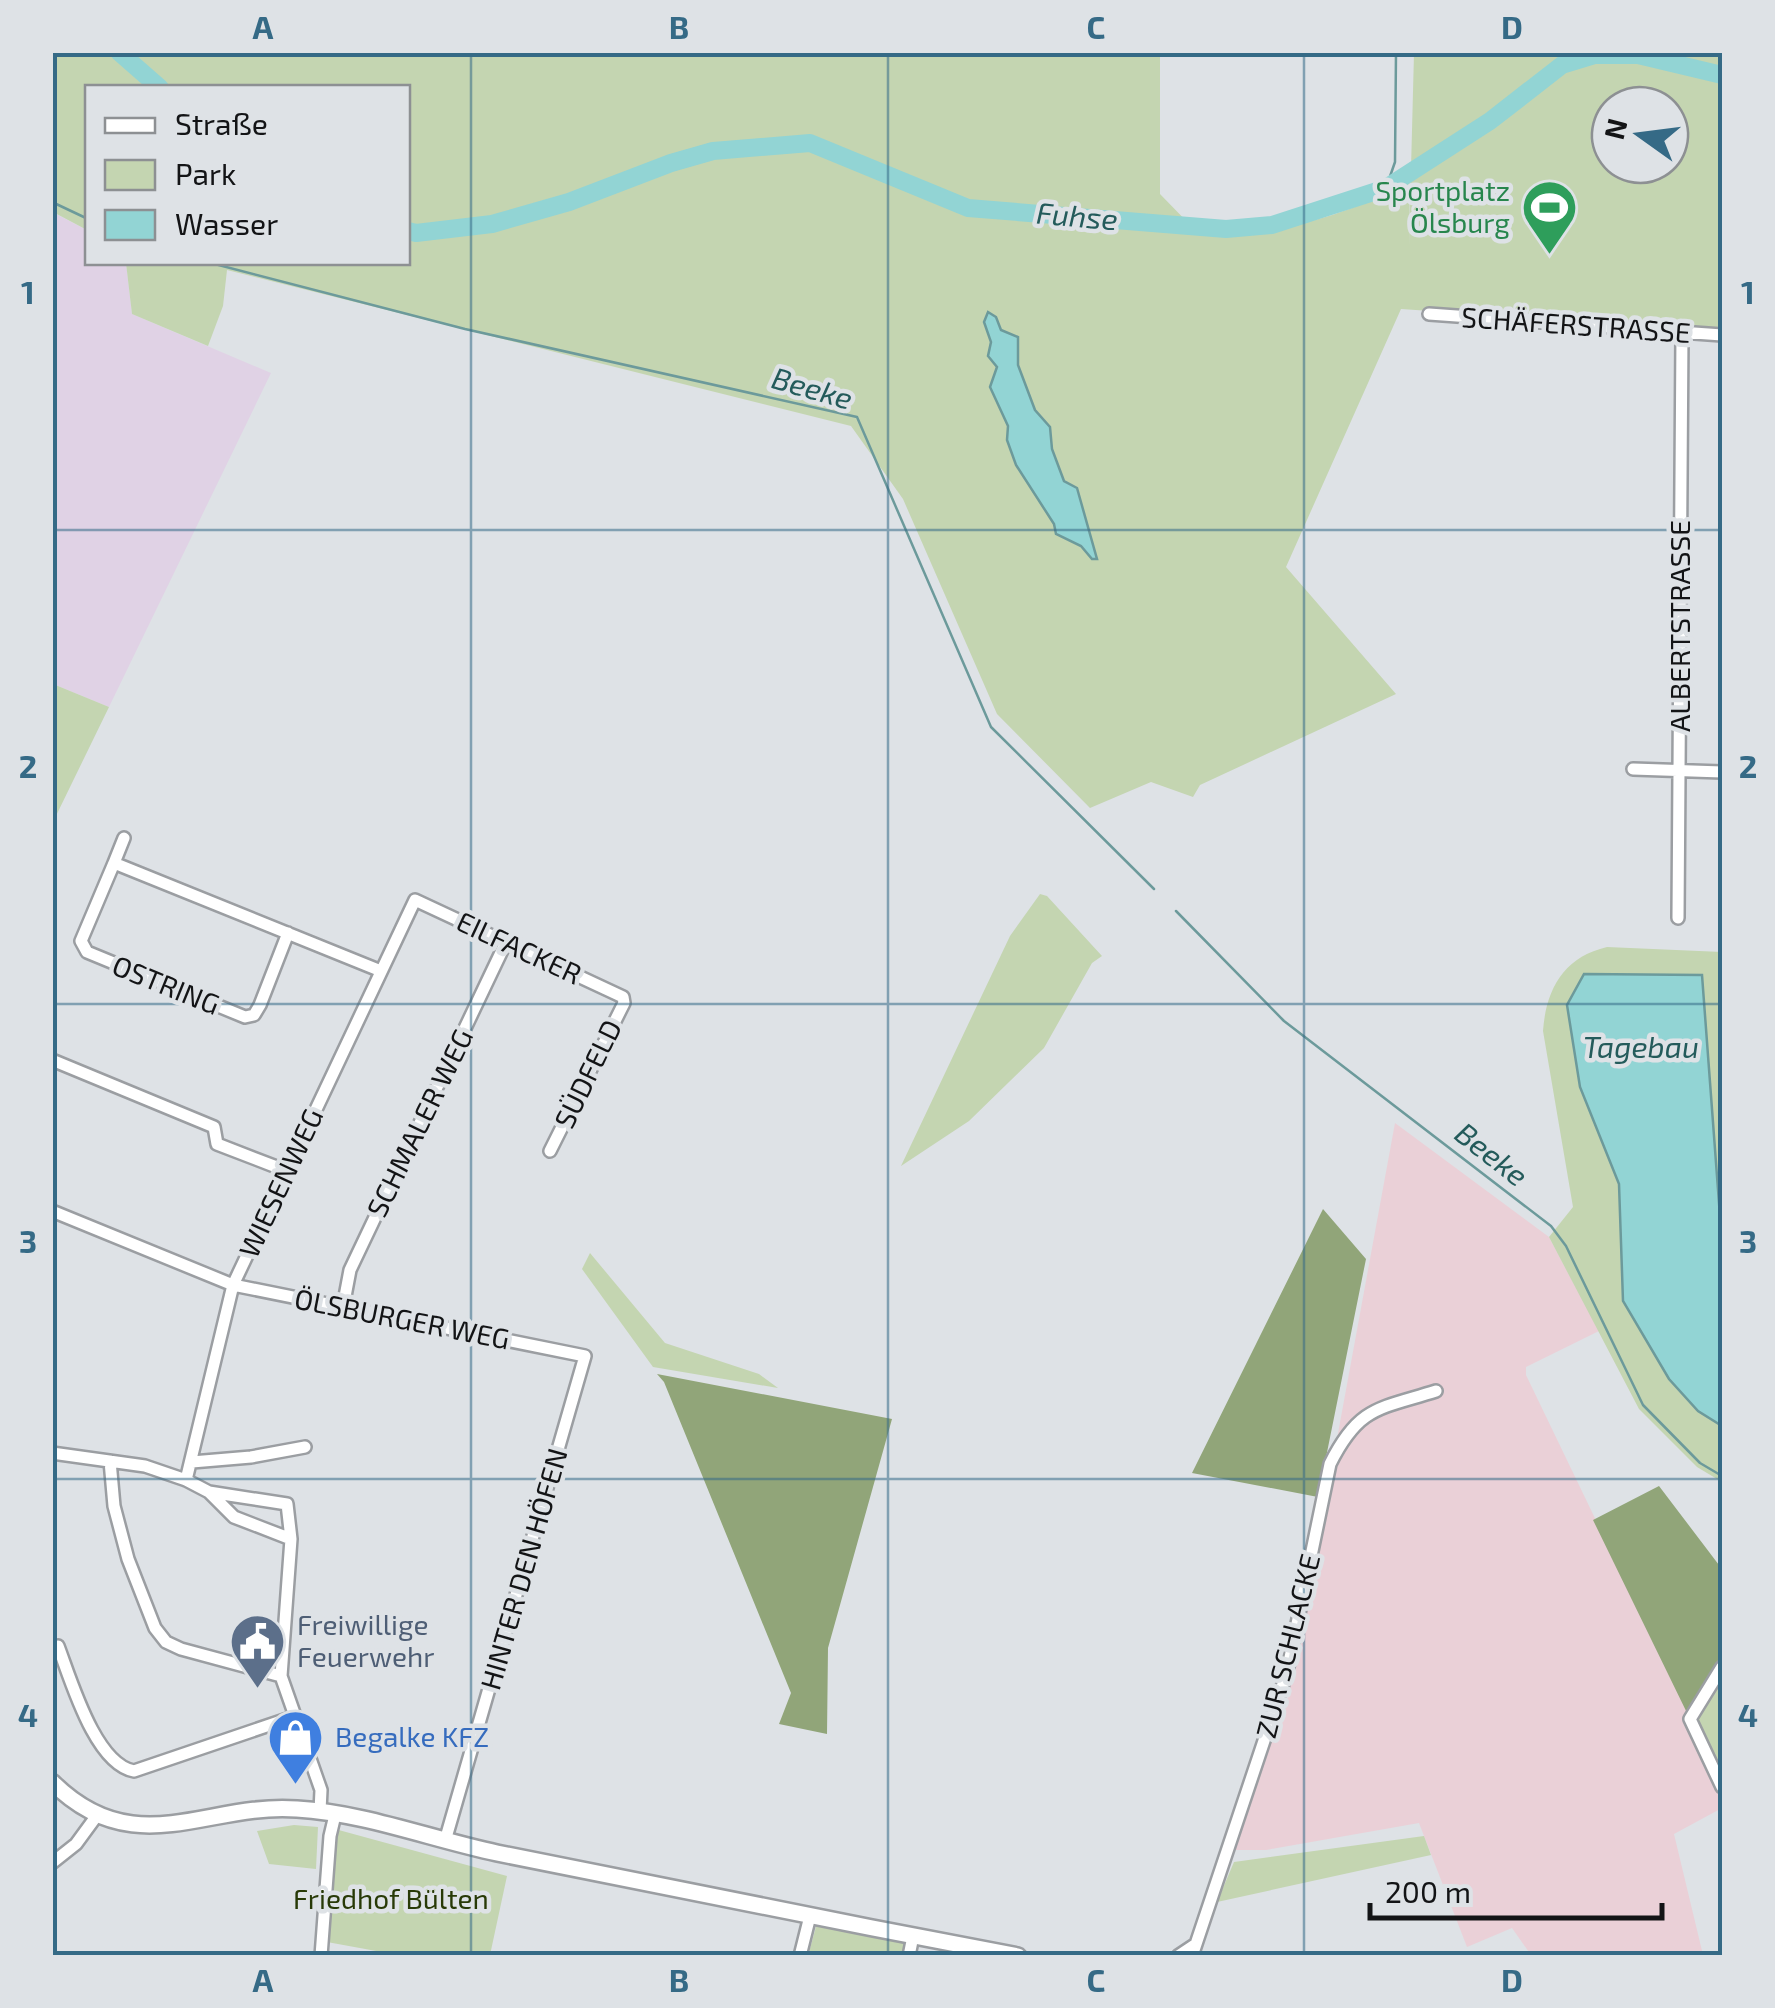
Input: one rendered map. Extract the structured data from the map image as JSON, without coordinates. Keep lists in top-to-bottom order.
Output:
{
  "streets": {
    "street": [
      "SCHÄFERSTRASSE",
      "ALBERTSTRASSE",
      "EILFACKER",
      "OSTRING",
      "SÜDFELD",
      "SCHMALER WEG",
      "WIESENWEG",
      "ÖLSBURGER WEG",
      "HINTER DEN HÖFEN",
      "ZUR SCHLACKE"
    ]
  },
  "crossings": [
    ["SCHÄFERSTRASSE", "ALBERTSTRASSE"],
    ["EILFACKER", "SÜDFELD"],
    ["EILFACKER", "SCHMALER WEG"],
    ["EILFACKER", "WIESENWEG"],
    ["SCHMALER WEG", "ÖLSBURGER WEG"],
    ["WIESENWEG", "ÖLSBURGER WEG"],
    ["ÖLSBURGER WEG", "HINTER DEN HÖFEN"]
  ],
  "water": ["Fuhse", "Beeke", "Tagebau"],
  "parks": ["Friedhof Bülten"],
  "places": {
    "sports": ["Sportplatz Ölsburg"],
    "public building": ["Freiwillige Feuerwehr"],
    "shop": ["Begalke KFZ"]
  },
  "legend": ["Straße", "Park", "Wasser"],
  "scale_bar": "200 m",
  "north": "left",
  "grid": {
    "columns": [
      "A",
      "B",
      "C",
      "D"
    ],
    "rows": [
      "1",
      "2",
      "3",
      "4"
    ]
  }
}
